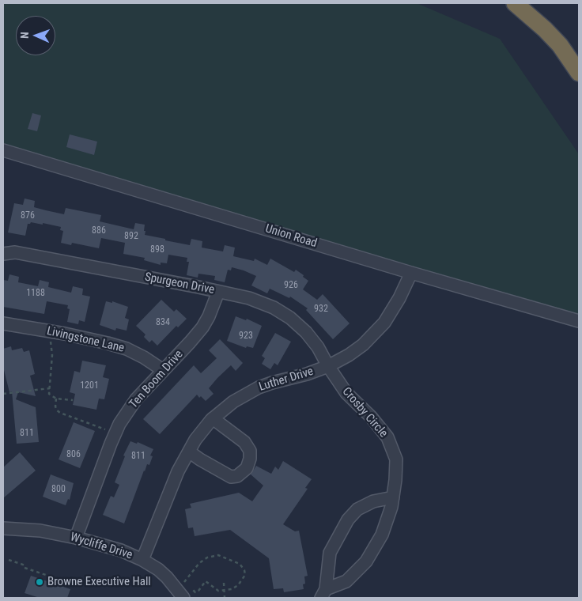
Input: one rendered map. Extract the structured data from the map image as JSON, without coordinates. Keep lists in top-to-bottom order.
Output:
{
  "streets": {
    "street": [
      "Union Road",
      "Spurgeon Drive",
      "Livingstone Lane",
      "Ten Boom Drive",
      "Luther Drive",
      "Crosby Circle",
      "Wycliffe Drive"
    ]
  },
  "crossings": [
    ["Union Road", "Luther Drive"],
    ["Spurgeon Drive", "Ten Boom Drive"],
    ["Spurgeon Drive", "Luther Drive"],
    ["Spurgeon Drive", "Crosby Circle"],
    ["Livingstone Lane", "Ten Boom Drive"],
    ["Ten Boom Drive", "Wycliffe Drive"],
    ["Luther Drive", "Crosby Circle"],
    ["Luther Drive", "Wycliffe Drive"]
  ],
  "places": ["Browne Executive Hall"],
  "house_numbers": [
    "876",
    "886",
    "892",
    "898",
    "926",
    "1188",
    "932",
    "834",
    "923",
    "1201",
    "811",
    "806",
    "811",
    "800"
  ],
  "north": "left"
}
